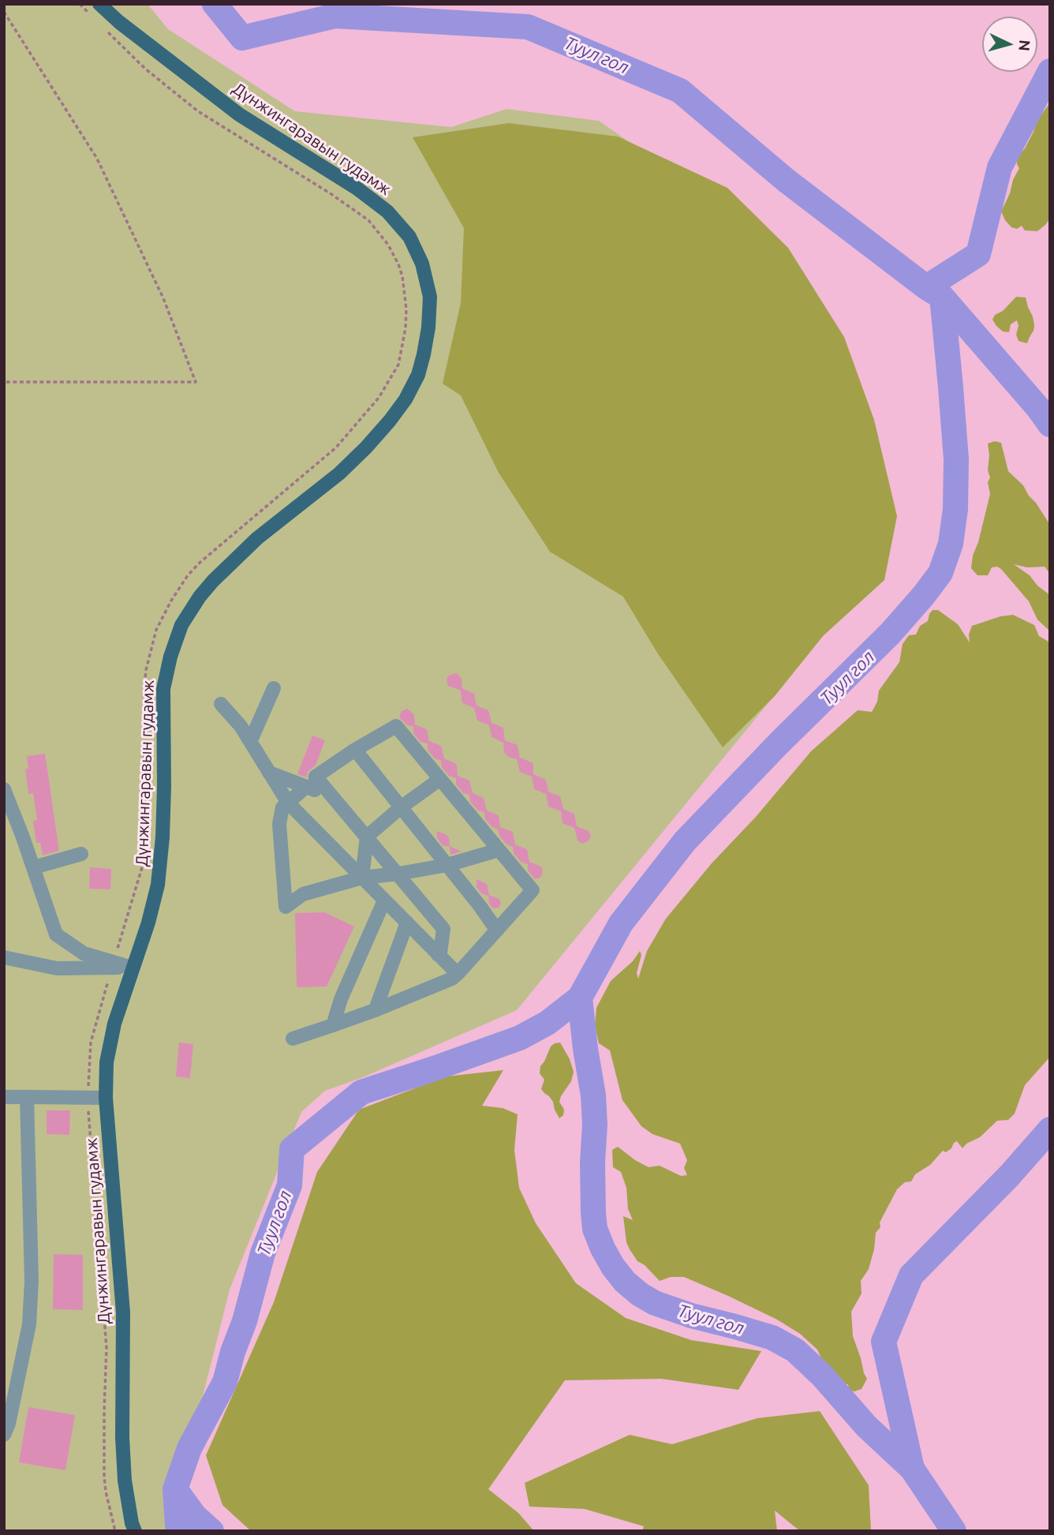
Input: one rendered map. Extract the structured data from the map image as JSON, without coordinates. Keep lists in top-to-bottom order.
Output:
{
  "streets": {
    "main road": ["Дүнжингаравын гудамж"]
  },
  "water": ["Туул гол"],
  "north": "right"
}
